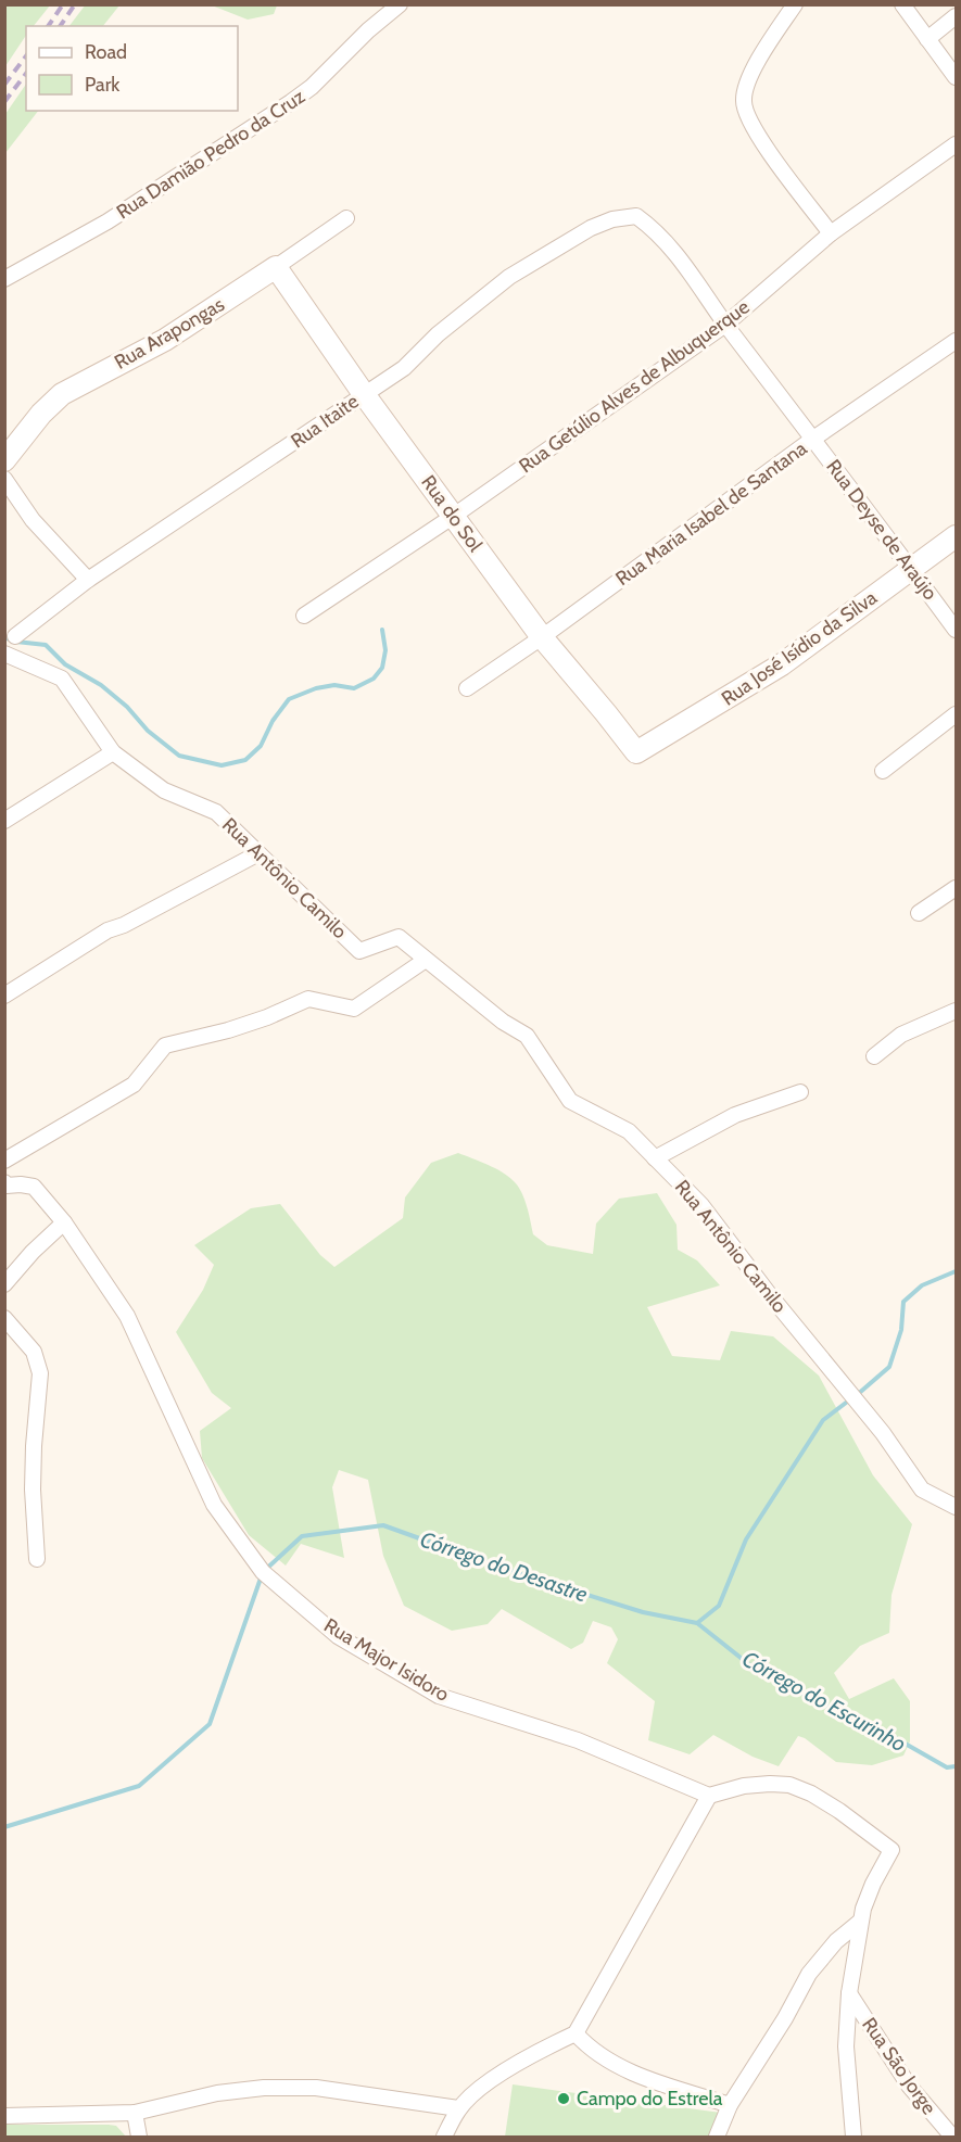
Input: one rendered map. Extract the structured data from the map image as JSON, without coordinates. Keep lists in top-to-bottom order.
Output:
{
  "streets": {
    "street": [
      "Rua Damião Pedro da Cruz",
      "Rua Arapongas",
      "Rua Getúlio Alves de Albuquerque",
      "Rua Itaite",
      "Rua do Sol",
      "Rua Maria Isabel de Santana",
      "Rua Deyse de Araújo",
      "Rua José Isídio da Silva",
      "Rua Antônio Camilo",
      "Rua Major Isidoro",
      "Rua São Jorge"
    ]
  },
  "crossings": [
    ["Rua Arapongas", "Rua do Sol"],
    ["Rua Getúlio Alves de Albuquerque", "Rua do Sol"],
    ["Rua Getúlio Alves de Albuquerque", "Rua Deyse de Araújo"],
    ["Rua Itaite", "Rua do Sol"],
    ["Rua Itaite", "Rua Deyse de Araújo"],
    ["Rua do Sol", "Rua Maria Isabel de Santana"],
    ["Rua do Sol", "Rua José Isídio da Silva"],
    ["Rua Maria Isabel de Santana", "Rua Deyse de Araújo"],
    ["Rua Deyse de Araújo", "Rua José Isídio da Silva"]
  ],
  "water": ["Córrego do Desastre", "Córrego do Escurinho"],
  "places": ["Campo do Estrela"],
  "legend": ["Road", "Park"]
}
